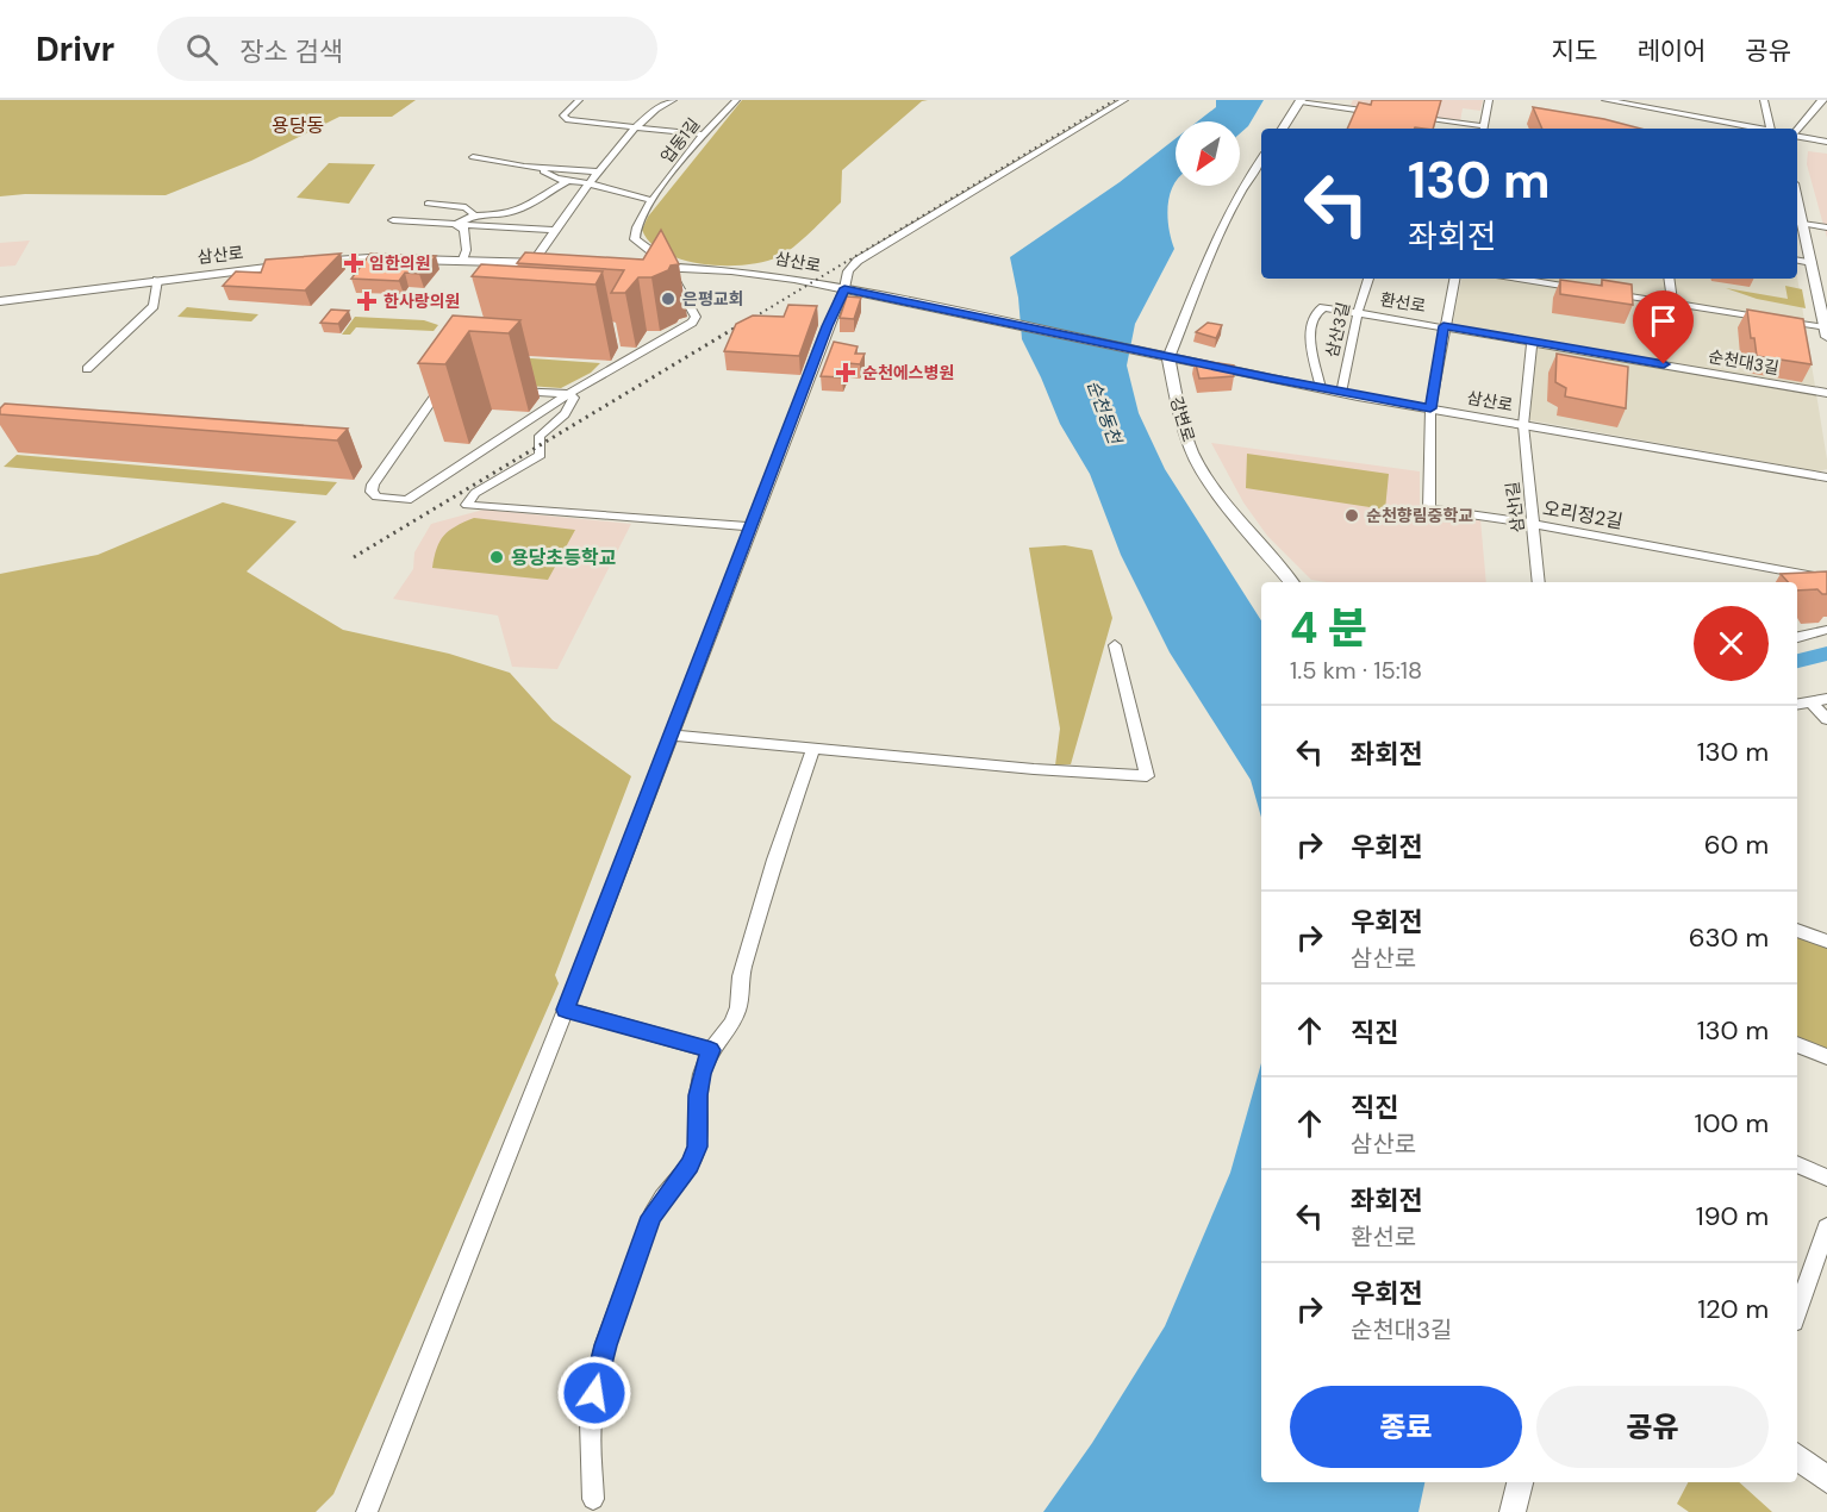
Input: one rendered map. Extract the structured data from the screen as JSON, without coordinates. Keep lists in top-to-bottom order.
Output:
{
  "streets": {
    "main road": ["삼산로", "강변로"],
    "street": [
      "업동1길",
      "환선로",
      "삼산3길",
      "순천대3길",
      "삼산1길",
      "오리정2길"
    ]
  },
  "crossings": [
    ["업동1길", "삼산로"],
    ["삼산로", "환선로"],
    ["삼산로", "삼산3길"],
    ["삼산로", "강변로"],
    ["삼산로", "삼산1길"],
    ["삼산로", "오리정2길"],
    ["환선로", "삼산3길"],
    ["환선로", "순천대3길"],
    ["환선로", "오리정2길"],
    ["순천대3길", "삼산1길"],
    ["삼산1길", "오리정2길"]
  ],
  "districts": ["용당동"],
  "water": ["순천동천"],
  "places": {
    "health": ["임한의원", "한사랑의원", "순천에스병원"],
    "other": ["은평교회", "순천향림중학교", "용당초등학교"]
  },
  "north": "bottom left",
  "page": {
    "header": "Drivr",
    "search": "장소 검색",
    "nav": ["지도", "레이어", "공유"],
    "turn": ["130 m", "좌회전"],
    "heading": ["4 분", "1.5 km · 15:18"],
    "list": [
      {
        "name": "좌회전",
        "value": "130 m"
      },
      {
        "name": "우회전",
        "value": "60 m"
      },
      {
        "name": "우회전",
        "note": "삼산로",
        "value": "630 m"
      },
      {
        "name": "직진",
        "value": "130 m"
      },
      {
        "name": "직진",
        "note": "삼산로",
        "value": "100 m"
      },
      {
        "name": "좌회전",
        "note": "환선로",
        "value": "190 m"
      },
      {
        "name": "우회전",
        "note": "순천대3길",
        "value": "120 m"
      }
    ],
    "buttons": ["종료", "공유"]
  }
}
